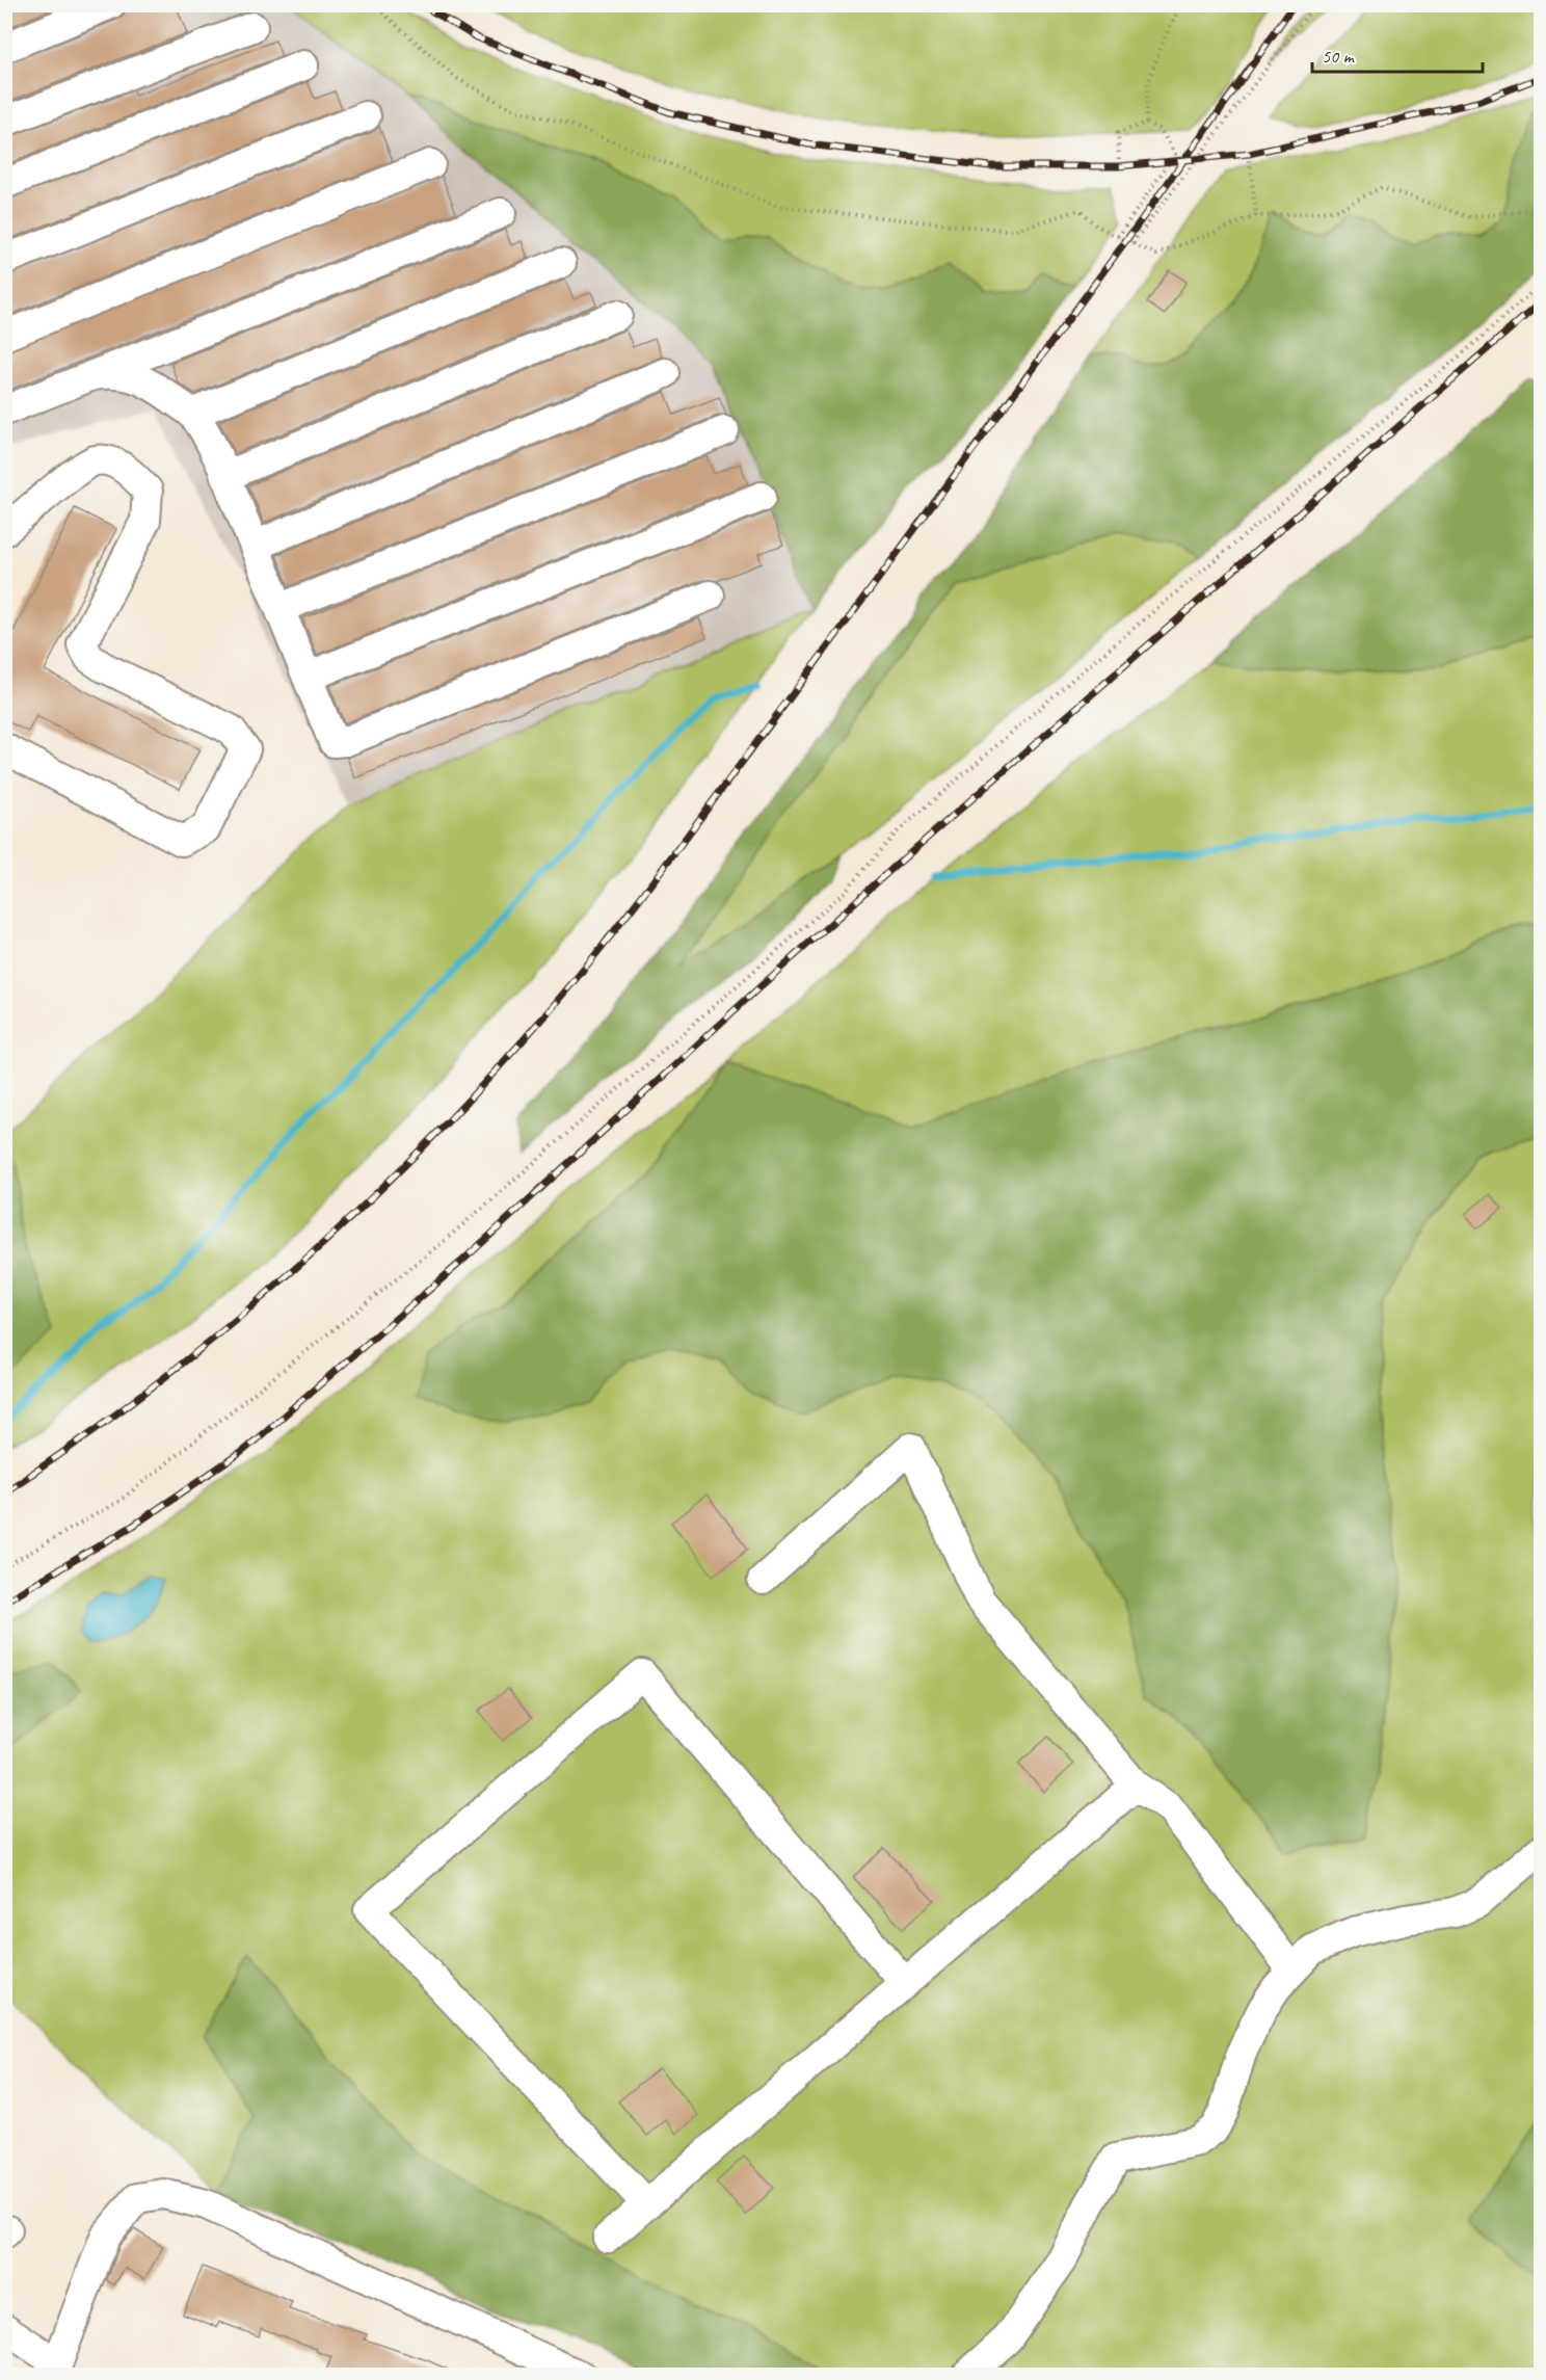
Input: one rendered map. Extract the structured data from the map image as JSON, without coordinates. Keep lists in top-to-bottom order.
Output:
{
  "scale_bar": "50 m"
}
